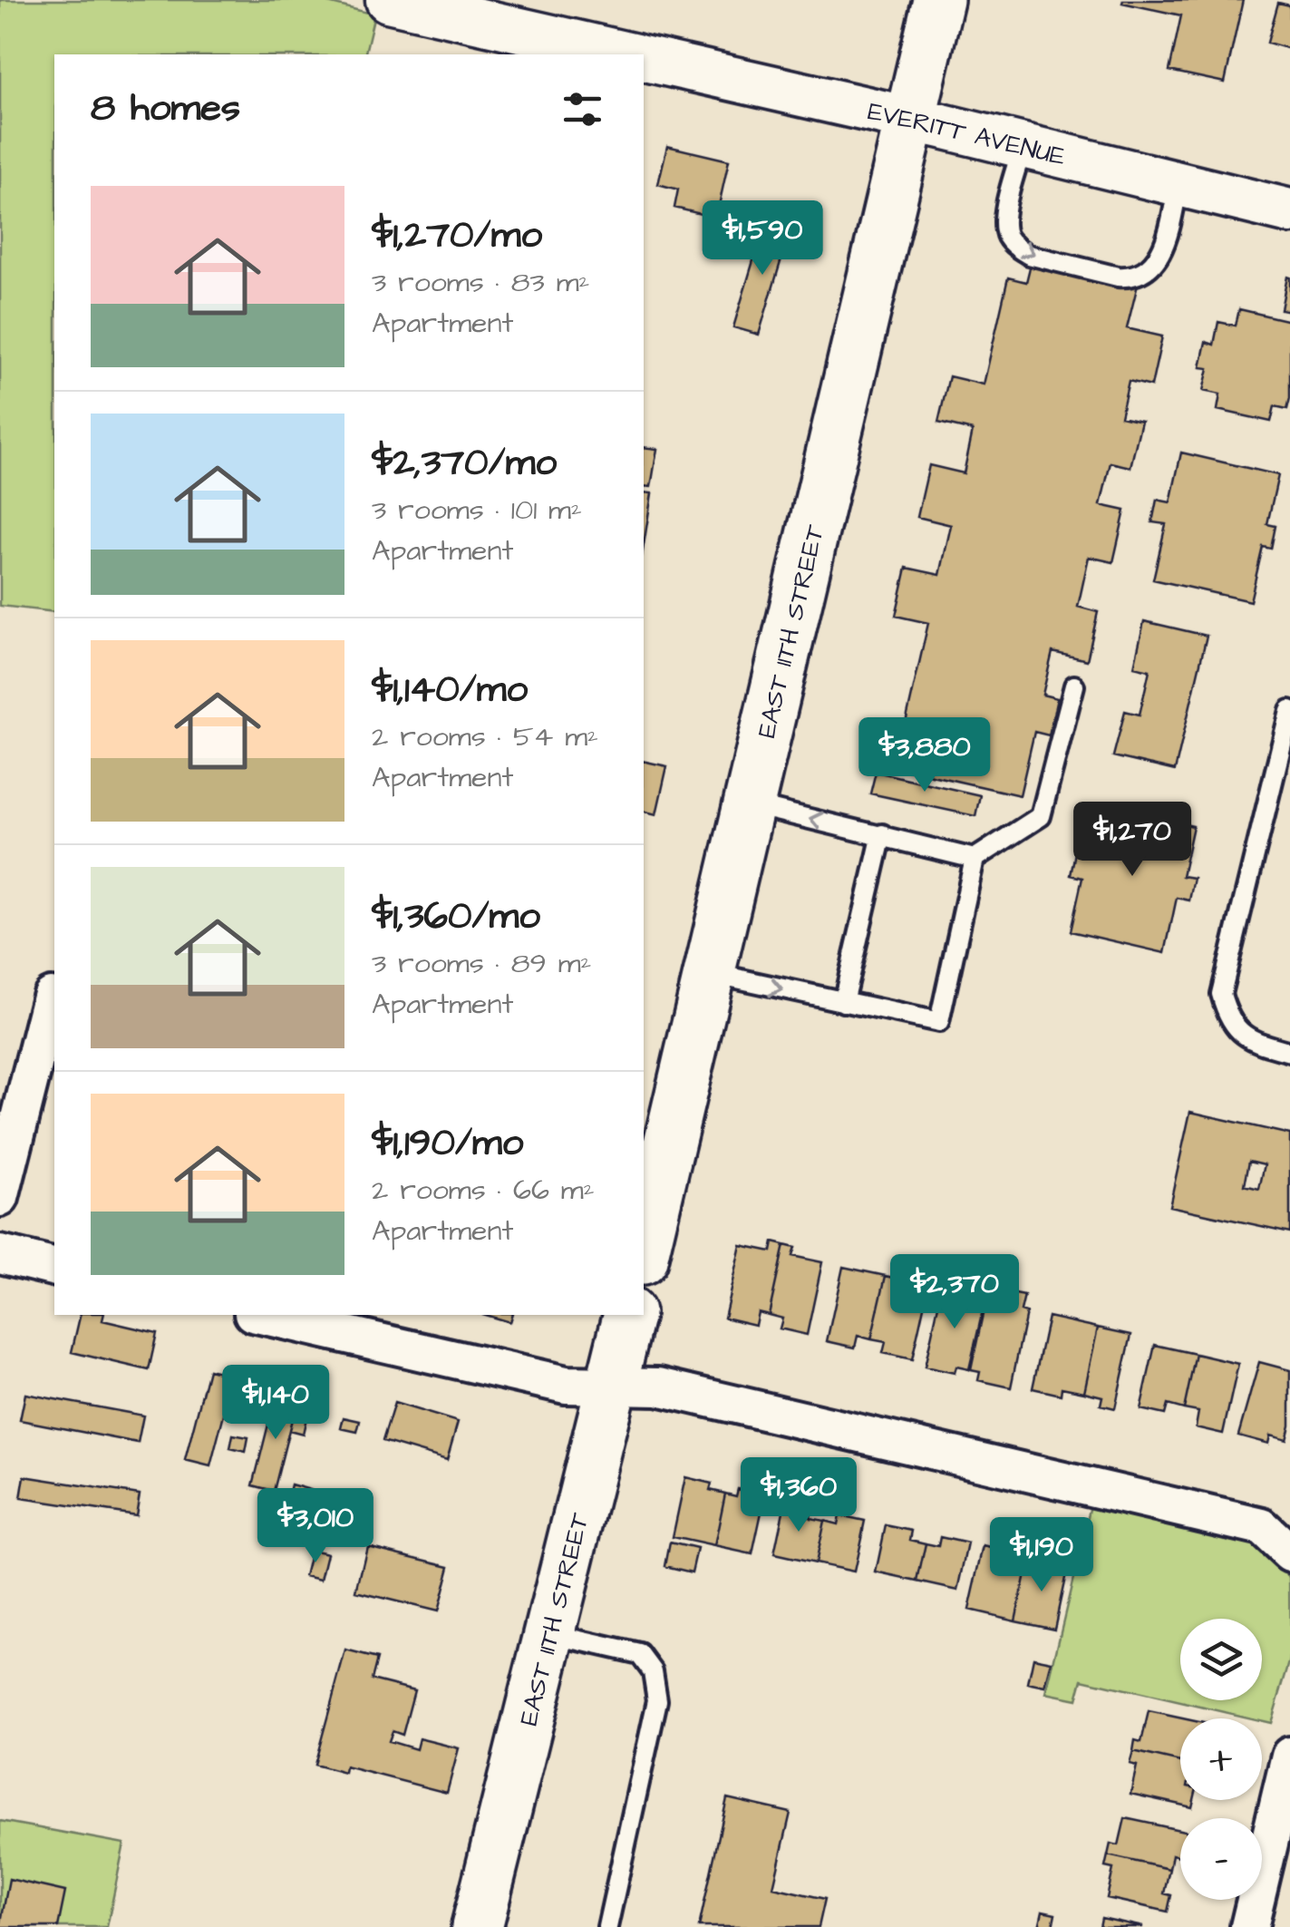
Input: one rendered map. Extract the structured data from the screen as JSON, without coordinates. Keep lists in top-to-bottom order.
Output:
{
  "streets": {
    "main road": ["EAST 11TH STREET"],
    "street": ["EVERITT AVENUE"]
  },
  "crossings": [
    ["EVERITT AVENUE", "EAST 11TH STREET"]
  ],
  "page": {
    "heading": "8 homes",
    "list": [
      {
        "name": "$1,270/mo",
        "note": "3 rooms · 83 m² · Apartment"
      },
      {
        "name": "$2,370/mo",
        "note": "3 rooms · 101 m² · Apartment"
      },
      {
        "name": "$1,140/mo",
        "note": "2 rooms · 54 m² · Apartment"
      },
      {
        "name": "$1,360/mo",
        "note": "3 rooms · 89 m² · Apartment"
      },
      {
        "name": "$1,190/mo",
        "note": "2 rooms · 66 m² · Apartment"
      }
    ],
    "price": [
      "$1,590",
      "$3,880",
      "$1,270",
      "$2,370",
      "$1,140",
      "$1,360",
      "$3,010",
      "$1,190"
    ],
    "map_buttons": ["+", "−"]
  }
}
